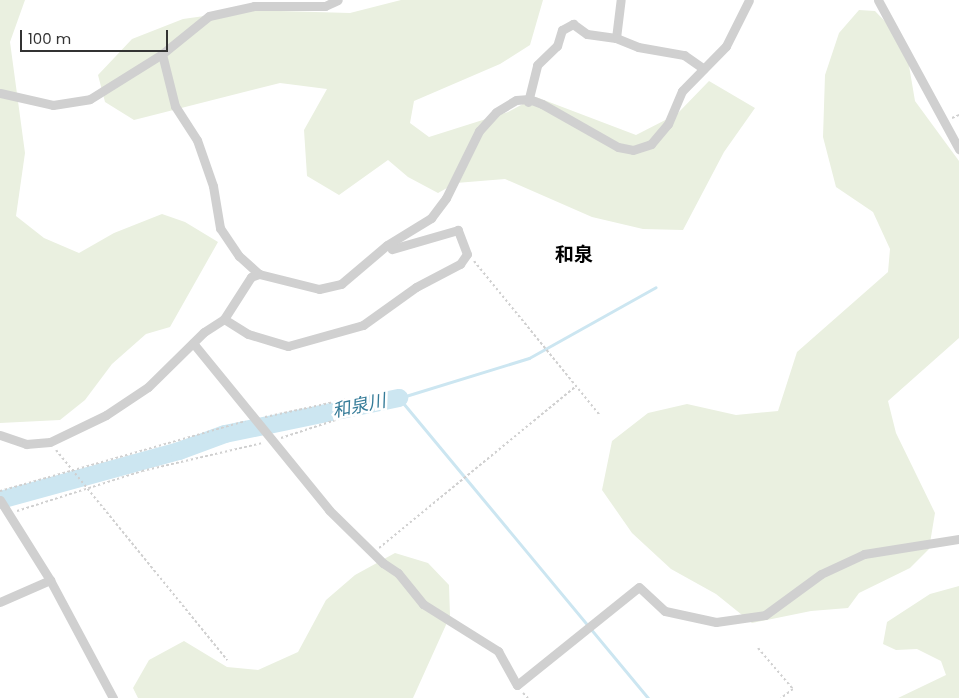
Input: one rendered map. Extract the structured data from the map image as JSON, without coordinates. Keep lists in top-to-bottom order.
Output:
{
  "districts": ["和泉"],
  "water": ["和泉川"],
  "scale_bar": "100 m"
}
